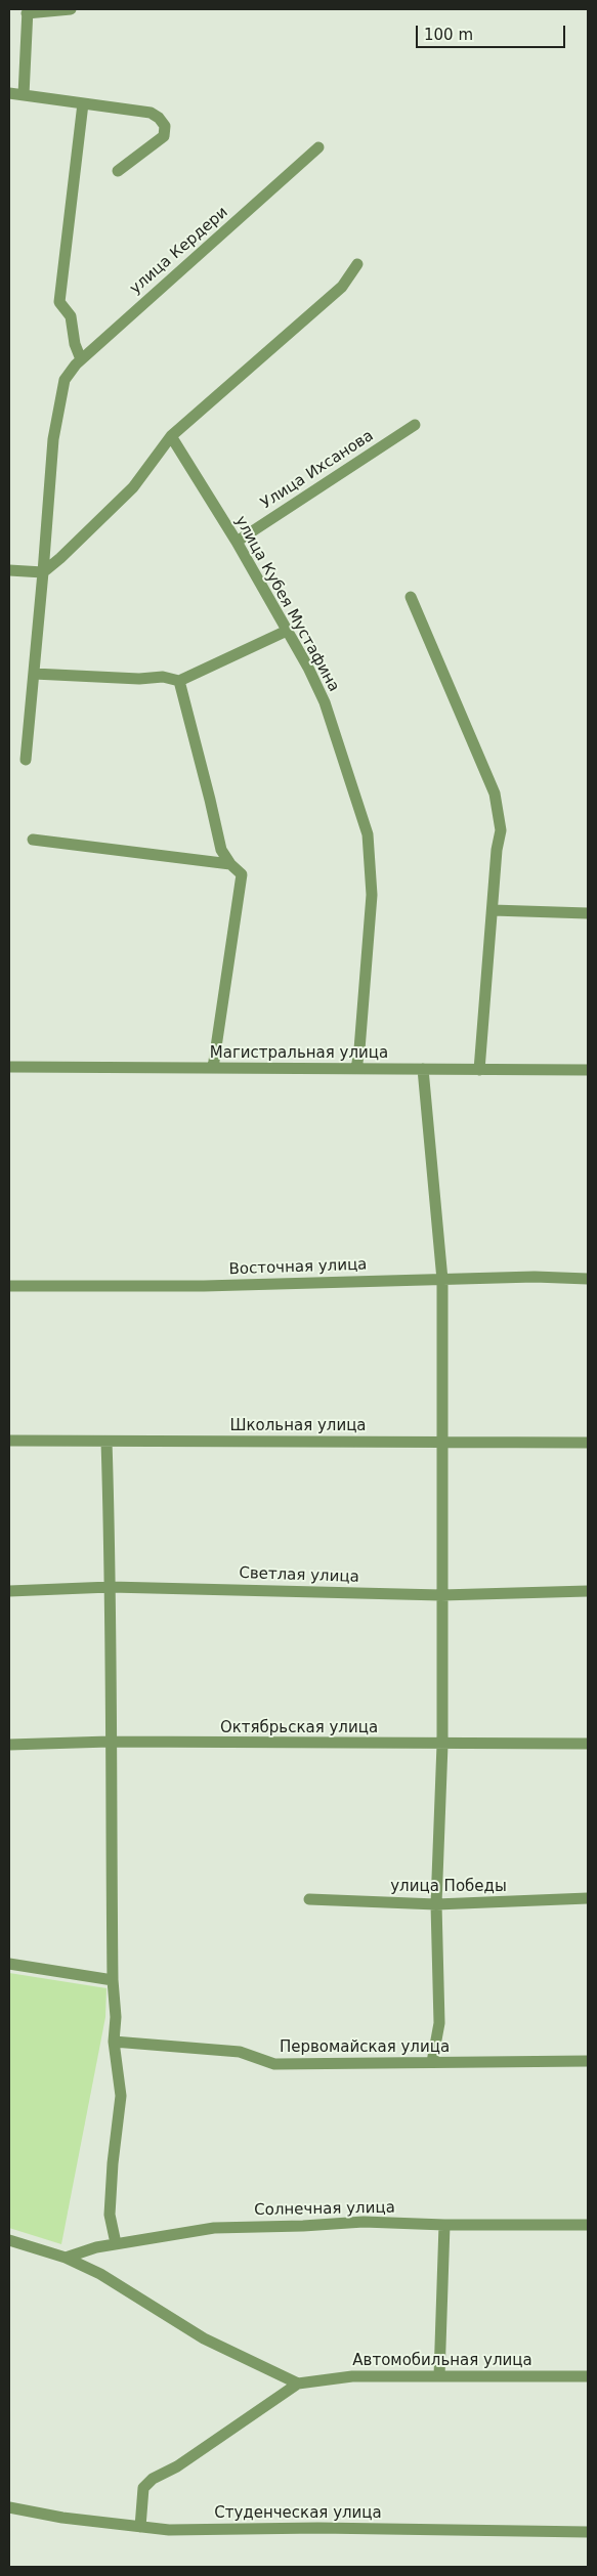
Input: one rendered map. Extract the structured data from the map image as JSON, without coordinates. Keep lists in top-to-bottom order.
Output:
{
  "streets": {
    "street": [
      "улица Кердери",
      "Улица Ихсанова",
      "улица Кубея Мустафина",
      "Магистральная улица",
      "Восточная улица",
      "Школьная улица",
      "Светлая улица",
      "Октябрьская улица",
      "улица Победы",
      "Первомайская улица",
      "Солнечная улица",
      "Автомобильная улица",
      "Студенческая улица"
    ]
  },
  "crossings": [
    ["Улица Ихсанова", "улица Кубея Мустафина"],
    ["улица Кубея Мустафина", "Магистральная улица"]
  ],
  "scale_bar": "100 m"
}
